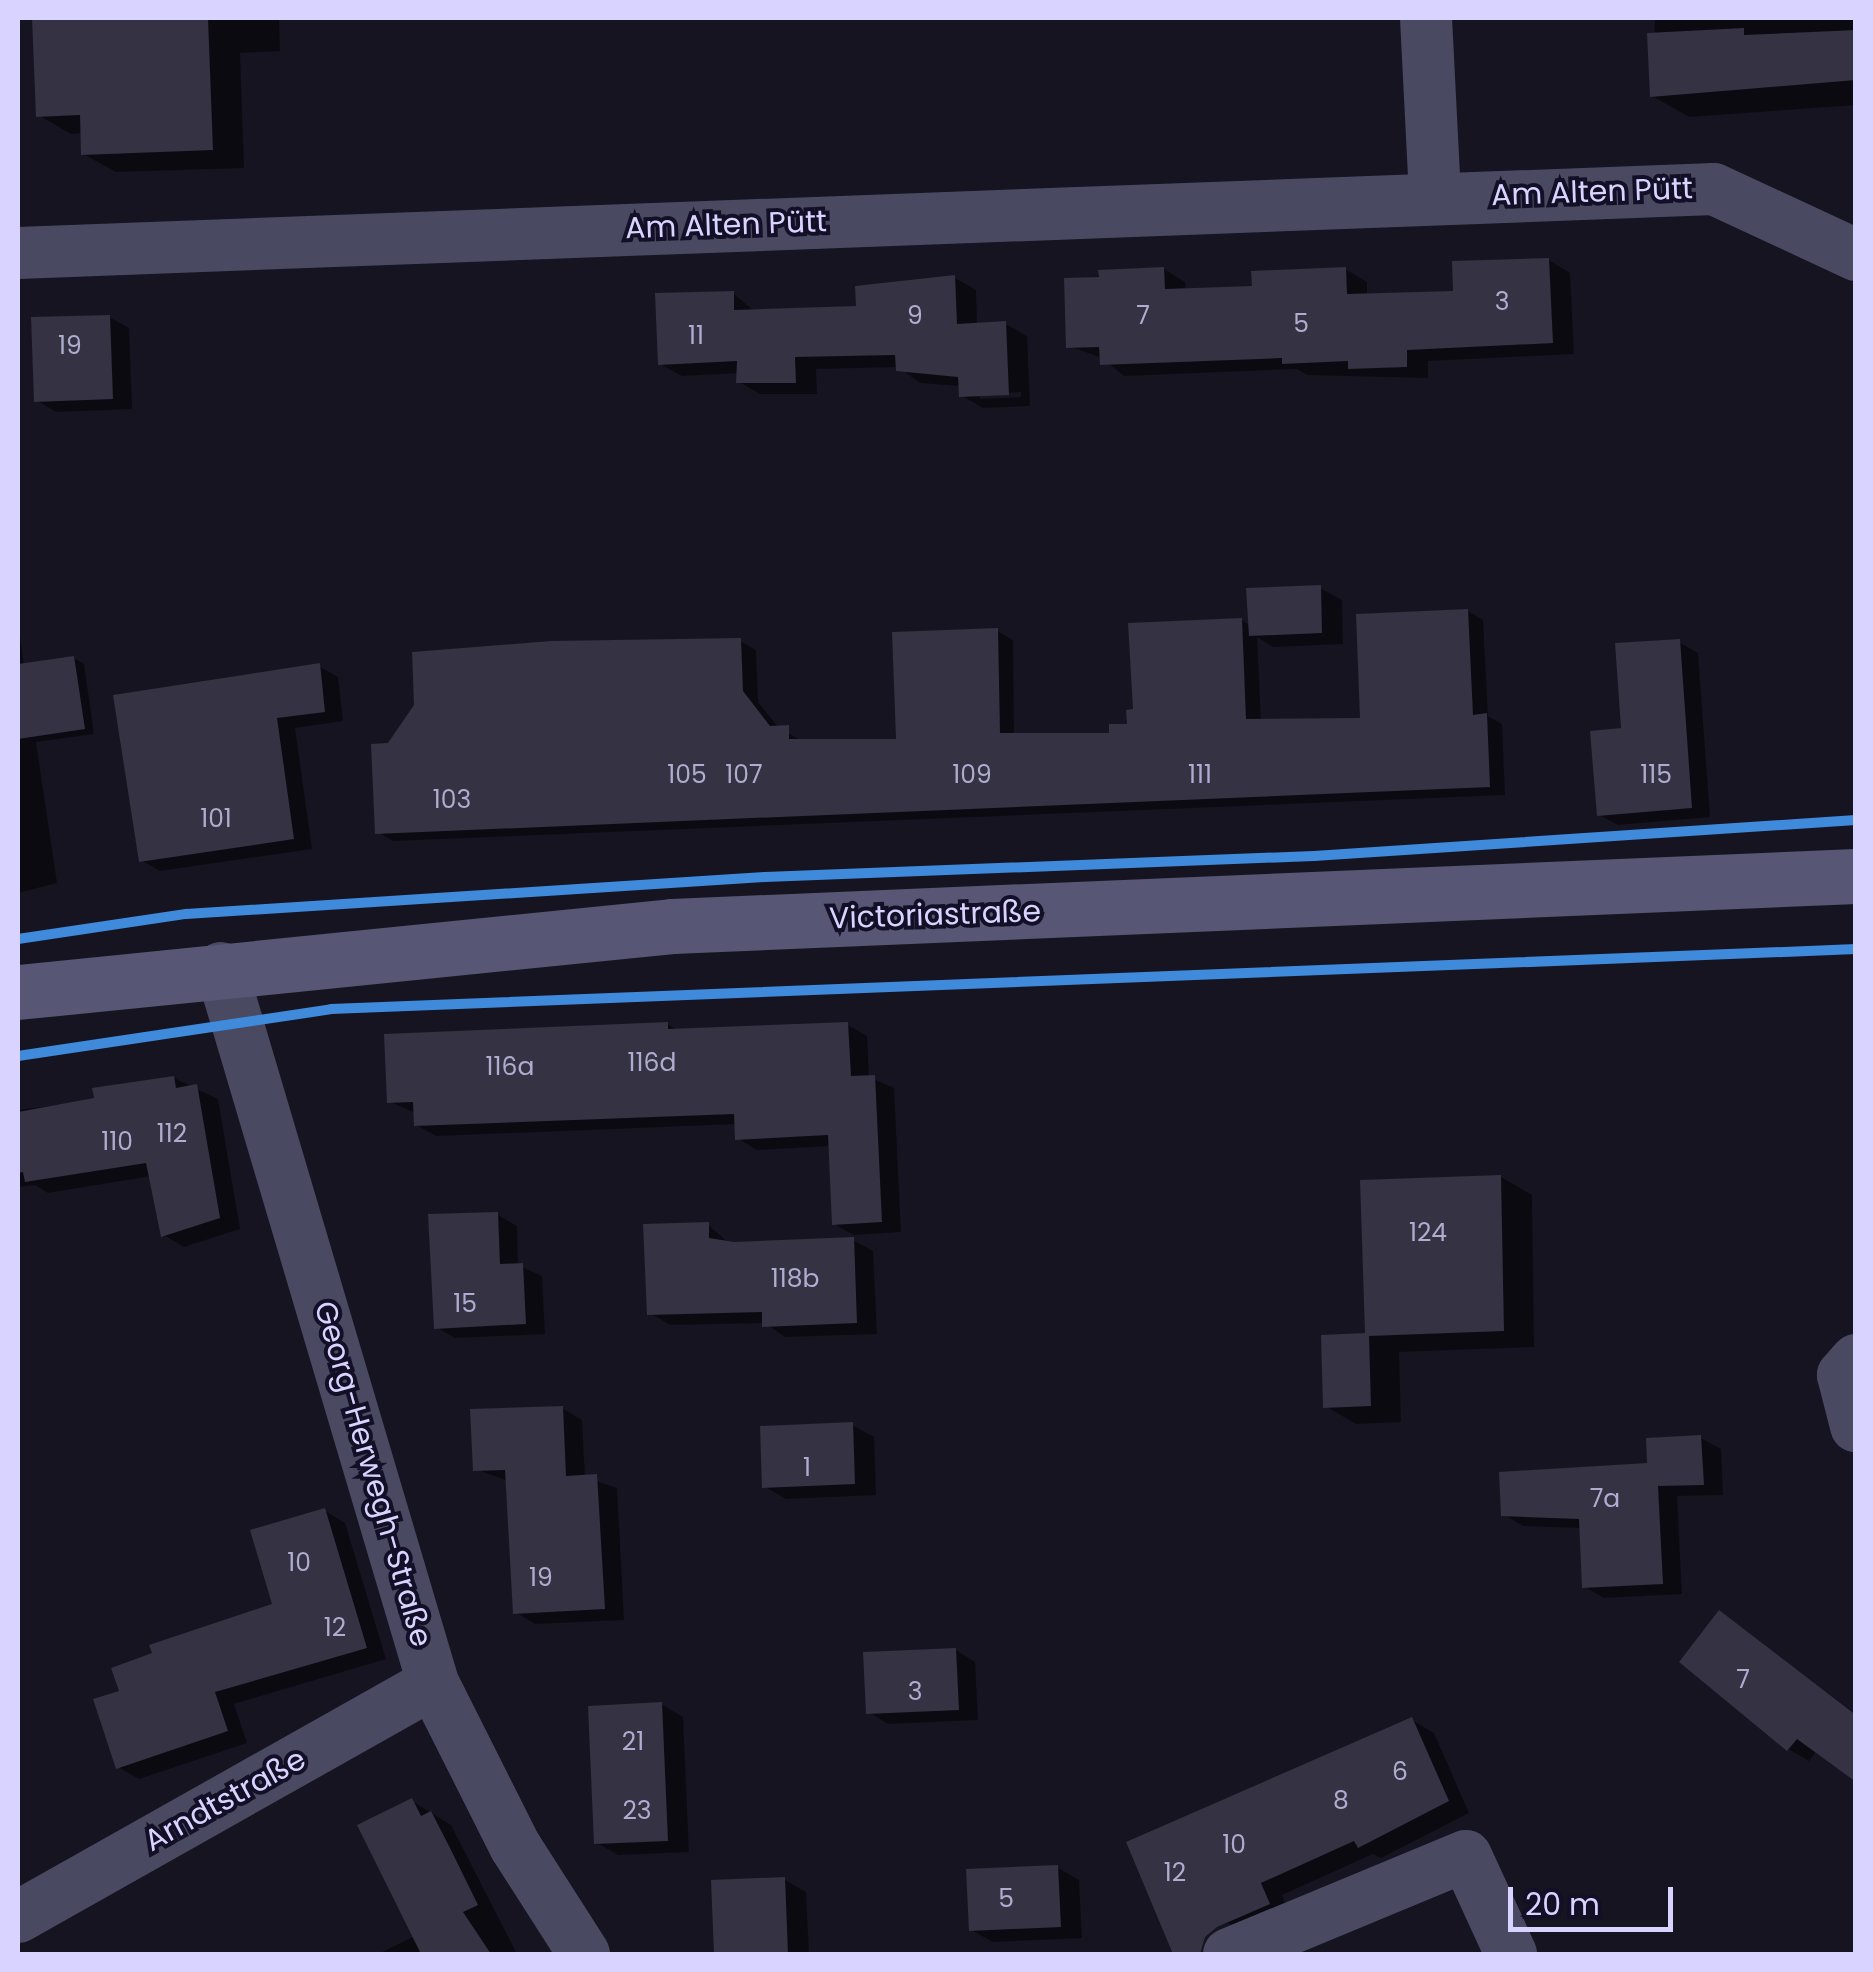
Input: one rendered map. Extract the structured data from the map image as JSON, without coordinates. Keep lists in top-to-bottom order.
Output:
{
  "streets": {
    "main road": ["Victoriastraße"],
    "street": ["Am Alten Pütt", "Georg-Herwegh-Straße", "Arndtstraße"]
  },
  "crossings": [
    ["Victoriastraße", "Georg-Herwegh-Straße"],
    ["Georg-Herwegh-Straße", "Arndtstraße"]
  ],
  "house_numbers": [
    "3",
    "9",
    "7",
    "5",
    "11",
    "19",
    "105",
    "107",
    "109",
    "111",
    "115",
    "103",
    "101",
    "116d",
    "116a",
    "112",
    "110",
    "124",
    "118b",
    "15",
    "1",
    "7a",
    "10",
    "19",
    "12",
    "7",
    "3",
    "21",
    "6",
    "8",
    "23",
    "10",
    "12",
    "5"
  ],
  "scale_bar": "20 m"
}
